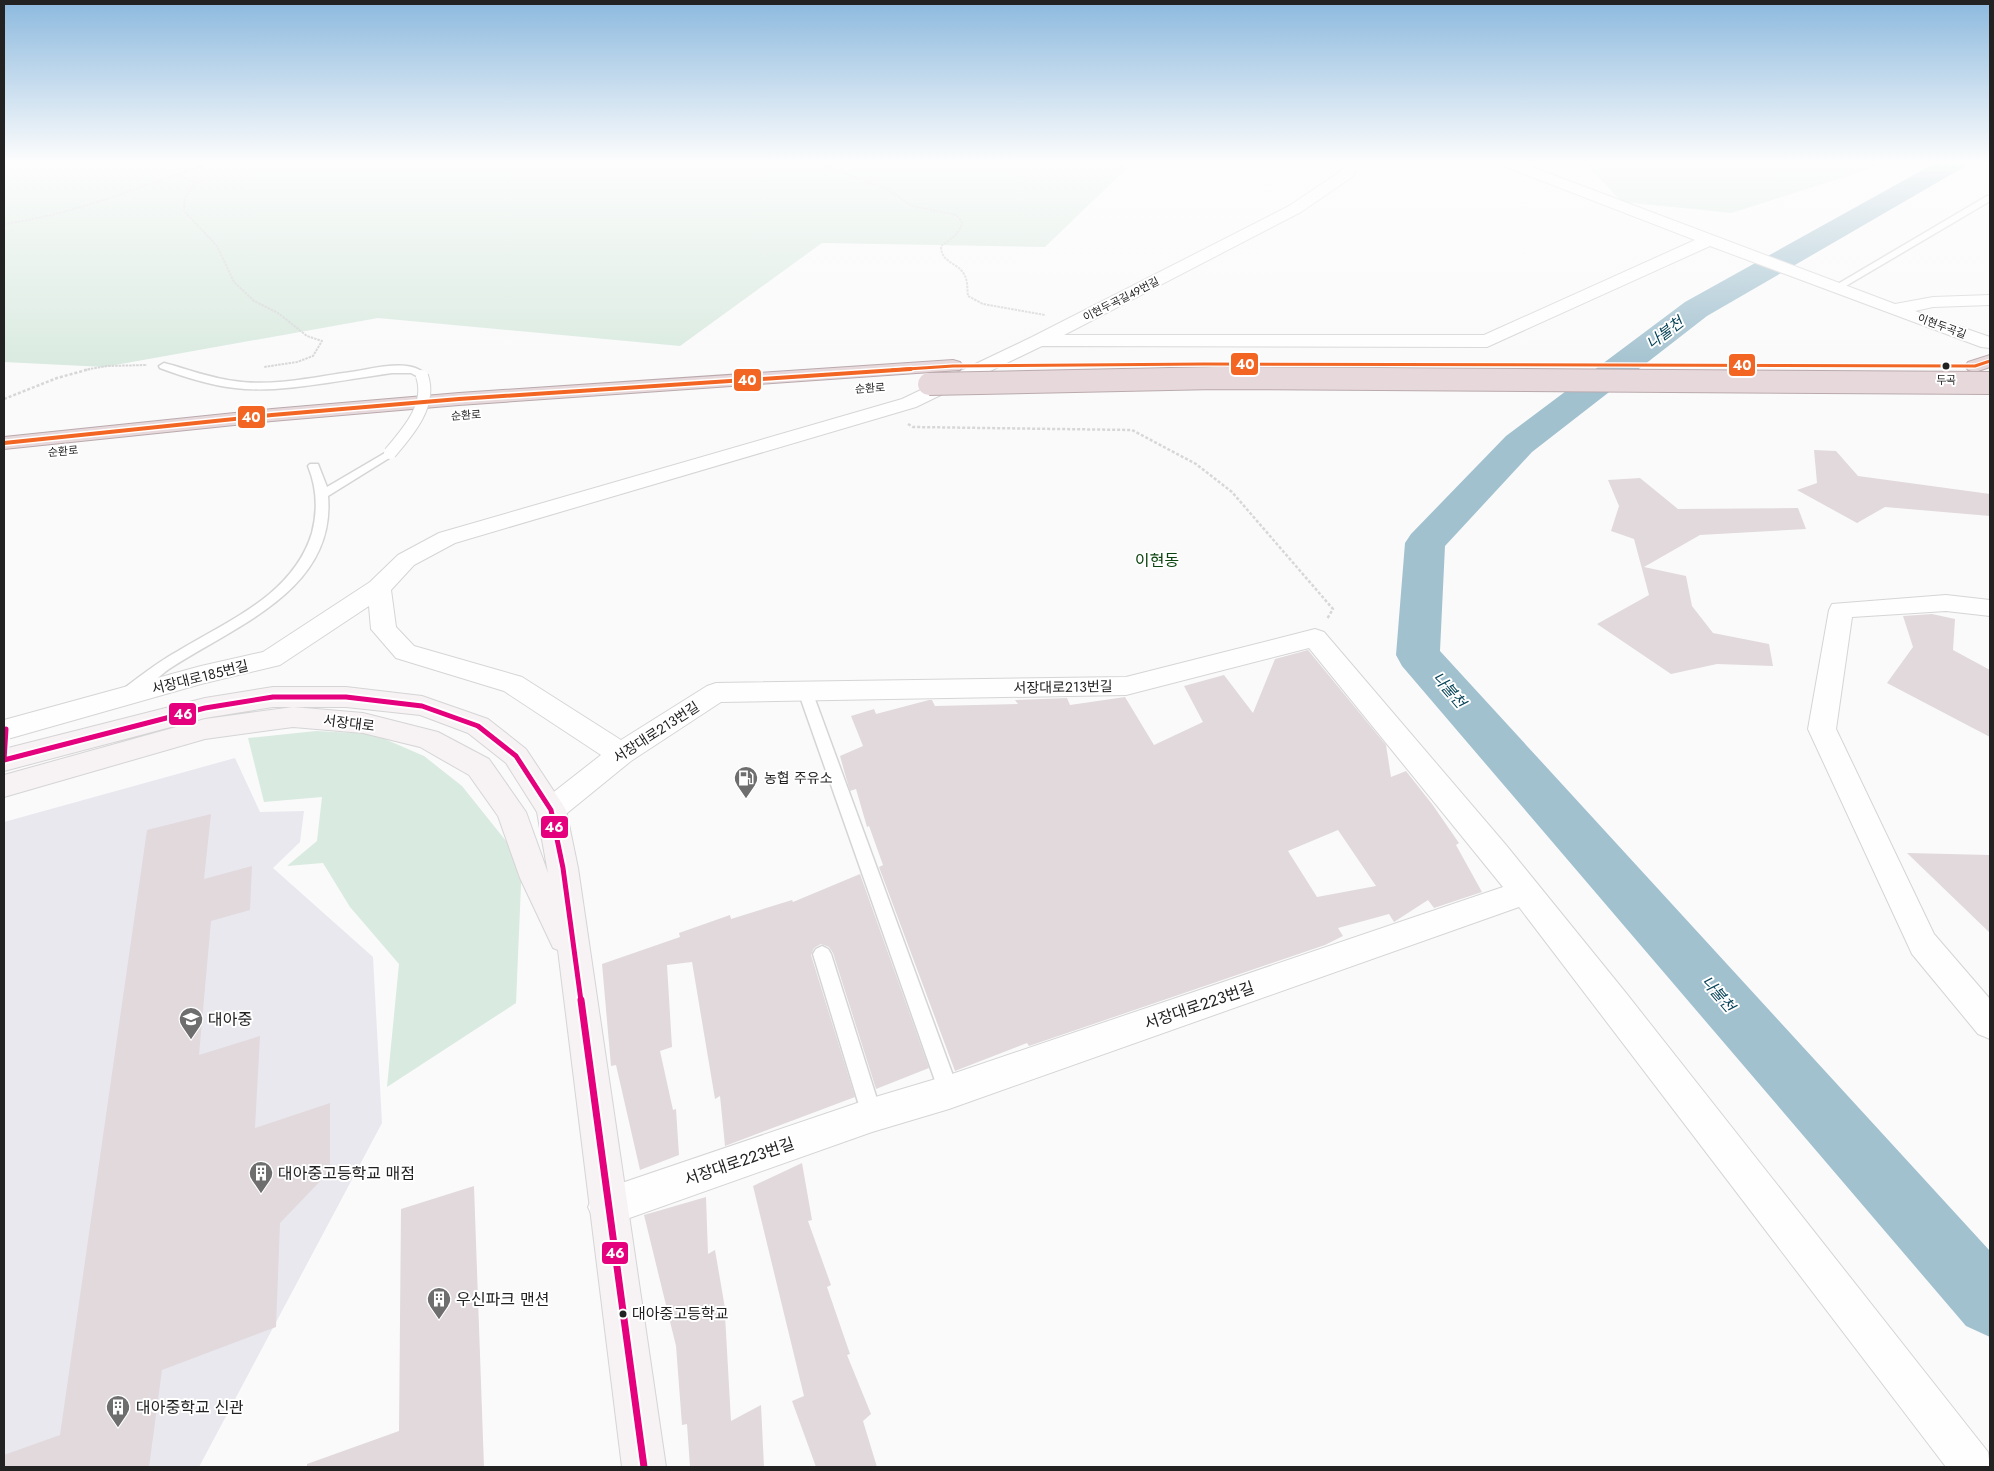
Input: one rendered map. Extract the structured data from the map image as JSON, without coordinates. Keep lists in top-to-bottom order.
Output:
{
  "streets": {
    "highway": ["순환로"],
    "street": [
      "이현두곡길49번길",
      "이현두곡길",
      "서장대로185번길",
      "서장대로213번길",
      "서장대로",
      "서장대로223번길"
    ]
  },
  "crossings": [
    ["이현두곡길49번길", "서장대로185번길"],
    ["이현두곡길", "순환로"],
    ["서장대로185번길", "서장대로"],
    ["서장대로213번길", "서장대로"],
    ["서장대로", "서장대로223번길"]
  ],
  "districts": ["이현동"],
  "water": ["나불천"],
  "places": {
    "other": ["두곡", "대아중고등학교"],
    "fuel station": ["농협 주유소"],
    "school or university": ["대아중"],
    "building": ["대아중고등학교 매점", "우신파크 맨션", "대아중학교 신관"]
  },
  "lines": ["transit line 40", "transit line 46"]
}
